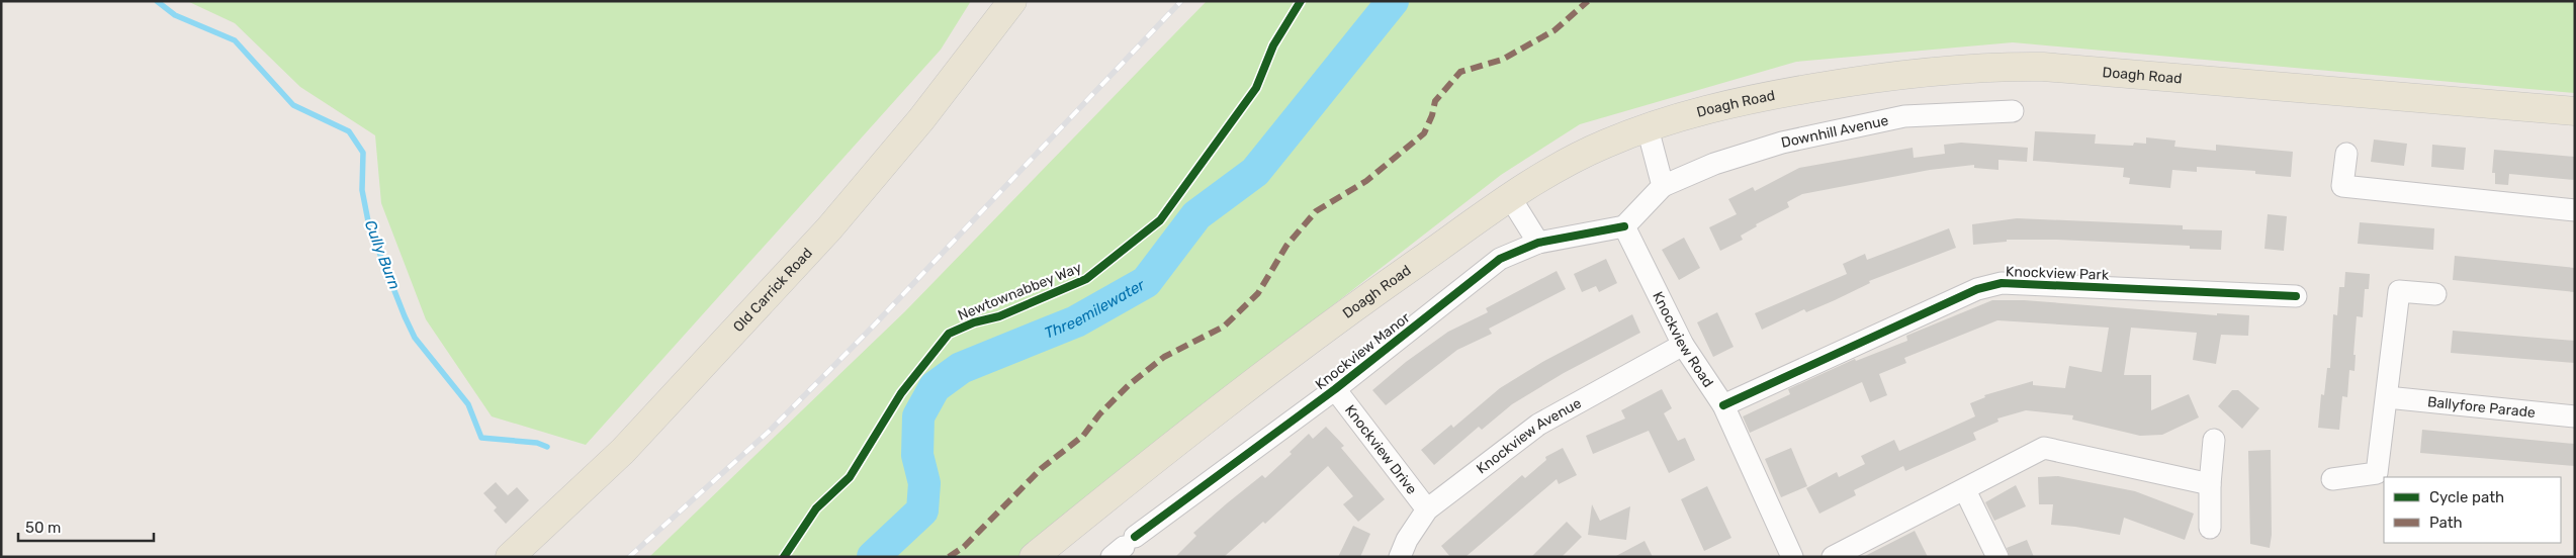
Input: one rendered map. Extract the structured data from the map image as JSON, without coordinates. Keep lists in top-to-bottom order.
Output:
{
  "streets": {
    "main road": ["Doagh Road", "Old Carrick Road"],
    "street": [
      "Downhill Avenue",
      "Knockview Park",
      "Knockview Road",
      "Knockview Manor",
      "Ballyfore Parade",
      "Knockview Avenue",
      "Knockview Drive"
    ],
    "cycle path": ["Newtownabbey Way"]
  },
  "crossings": [
    ["Knockview Park", "Knockview Road"],
    ["Knockview Road", "Knockview Manor"],
    ["Knockview Road", "Knockview Avenue"],
    ["Knockview Manor", "Knockview Drive"],
    ["Knockview Avenue", "Knockview Drive"]
  ],
  "water": ["Cully Burn", "Threemilewater"],
  "legend": ["Cycle path", "Path"],
  "scale_bar": "50 m"
}
